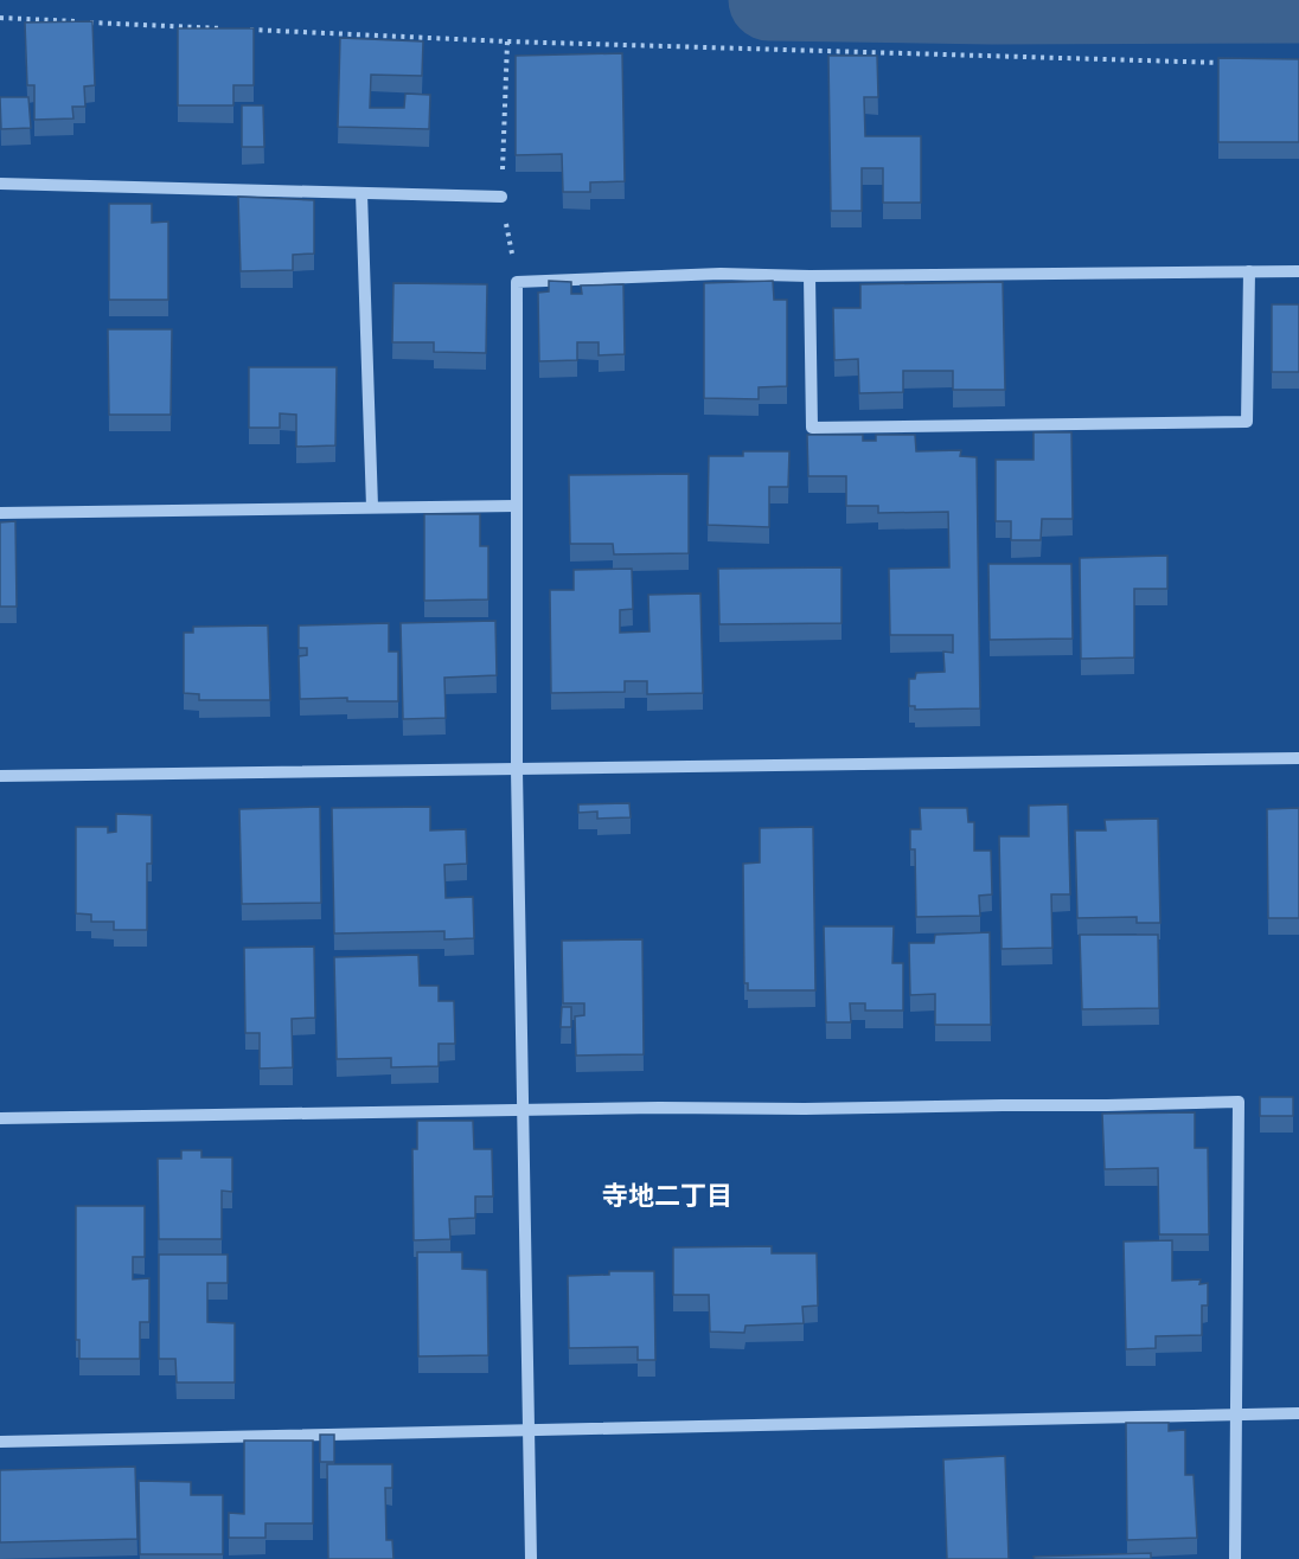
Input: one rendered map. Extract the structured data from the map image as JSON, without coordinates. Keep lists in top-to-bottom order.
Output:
{
  "districts": ["寺地二丁目"]
}
